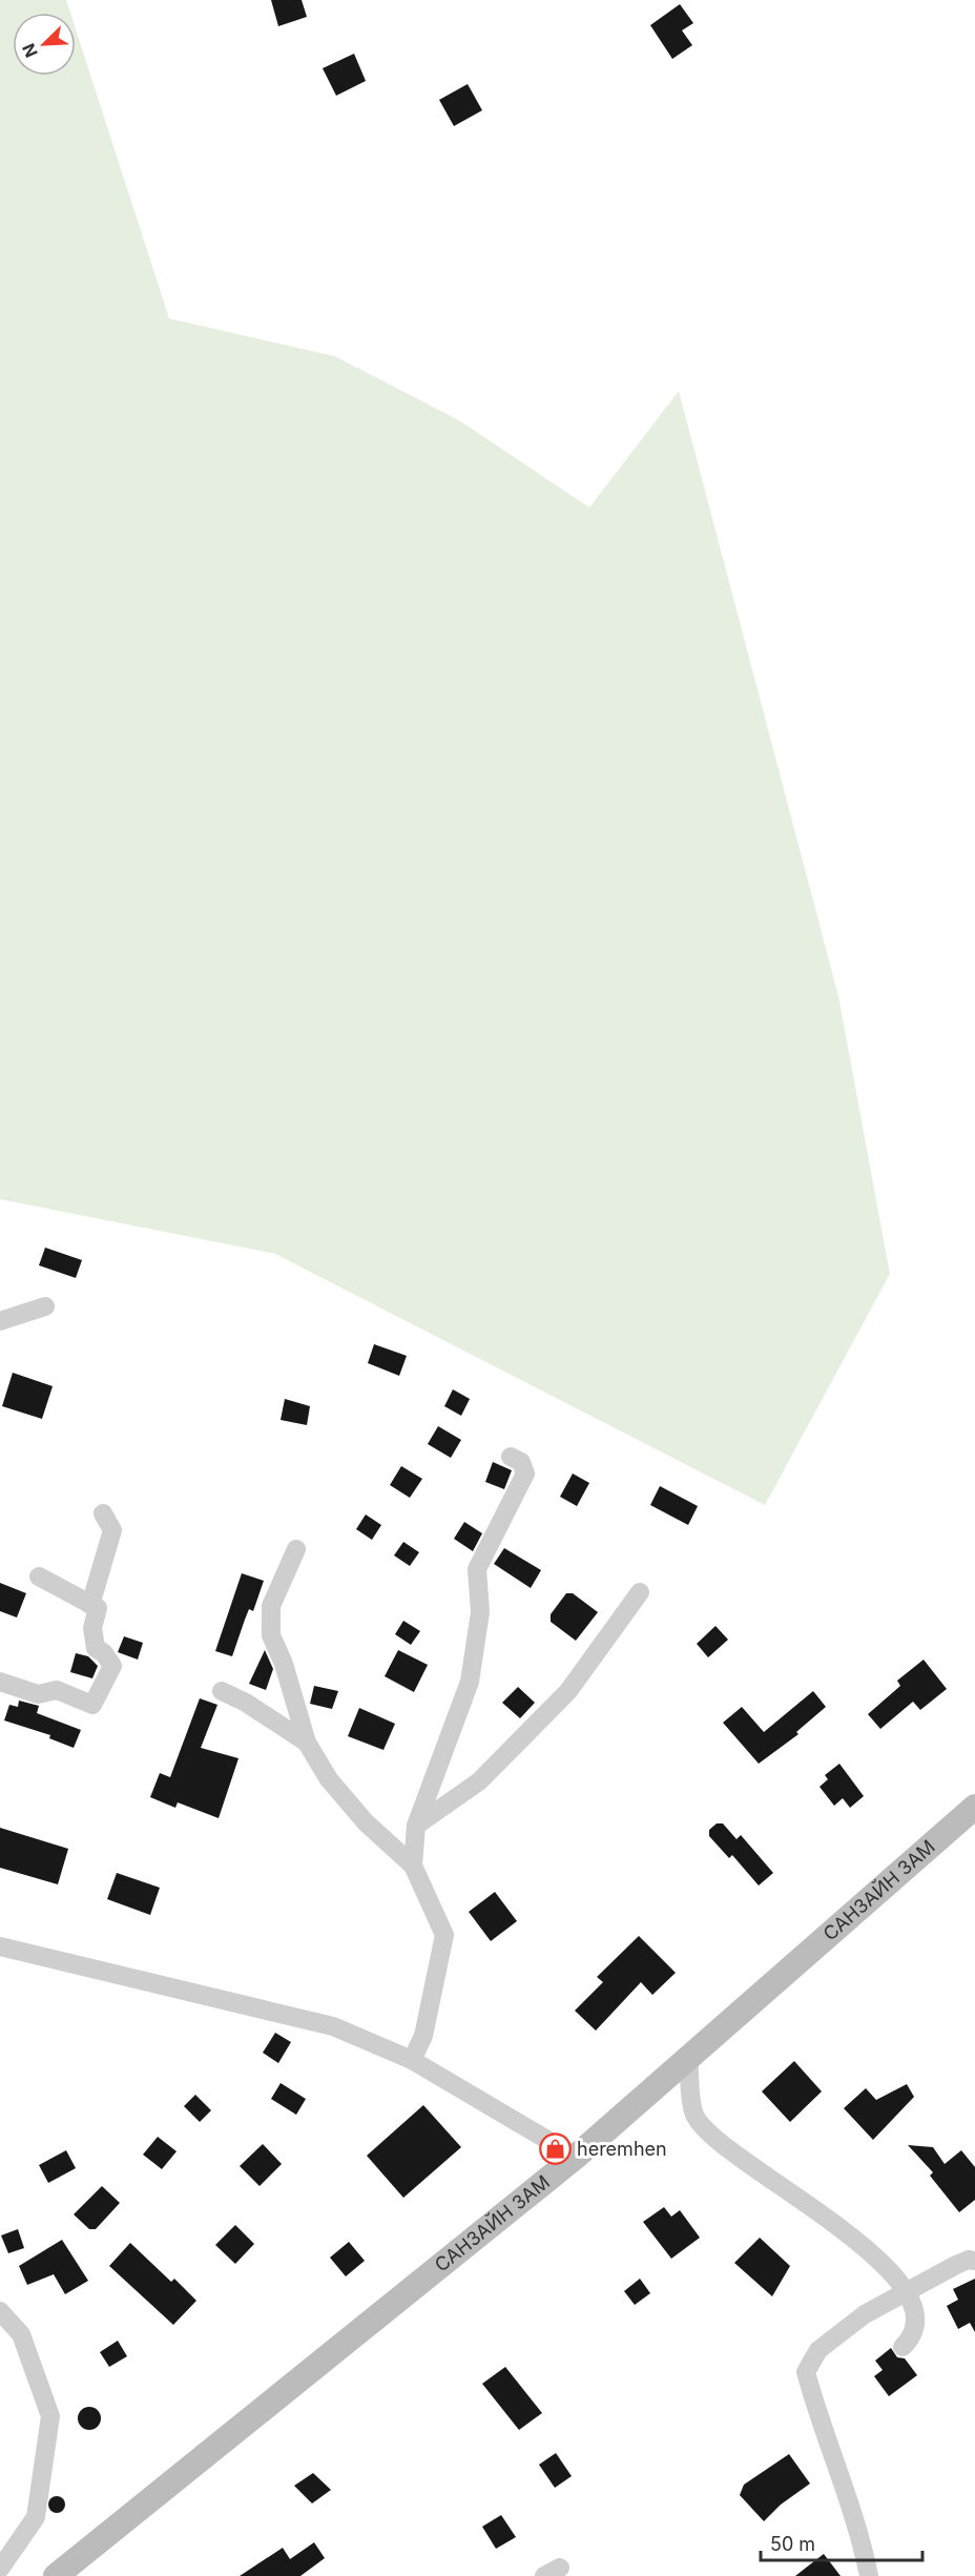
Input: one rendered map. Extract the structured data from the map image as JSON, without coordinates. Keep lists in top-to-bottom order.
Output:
{
  "streets": {
    "main road": ["САНЗАЙН ЗАМ"]
  },
  "places": {
    "shop": ["heremhen"]
  },
  "scale_bar": "50 m",
  "north": "bottom left"
}
